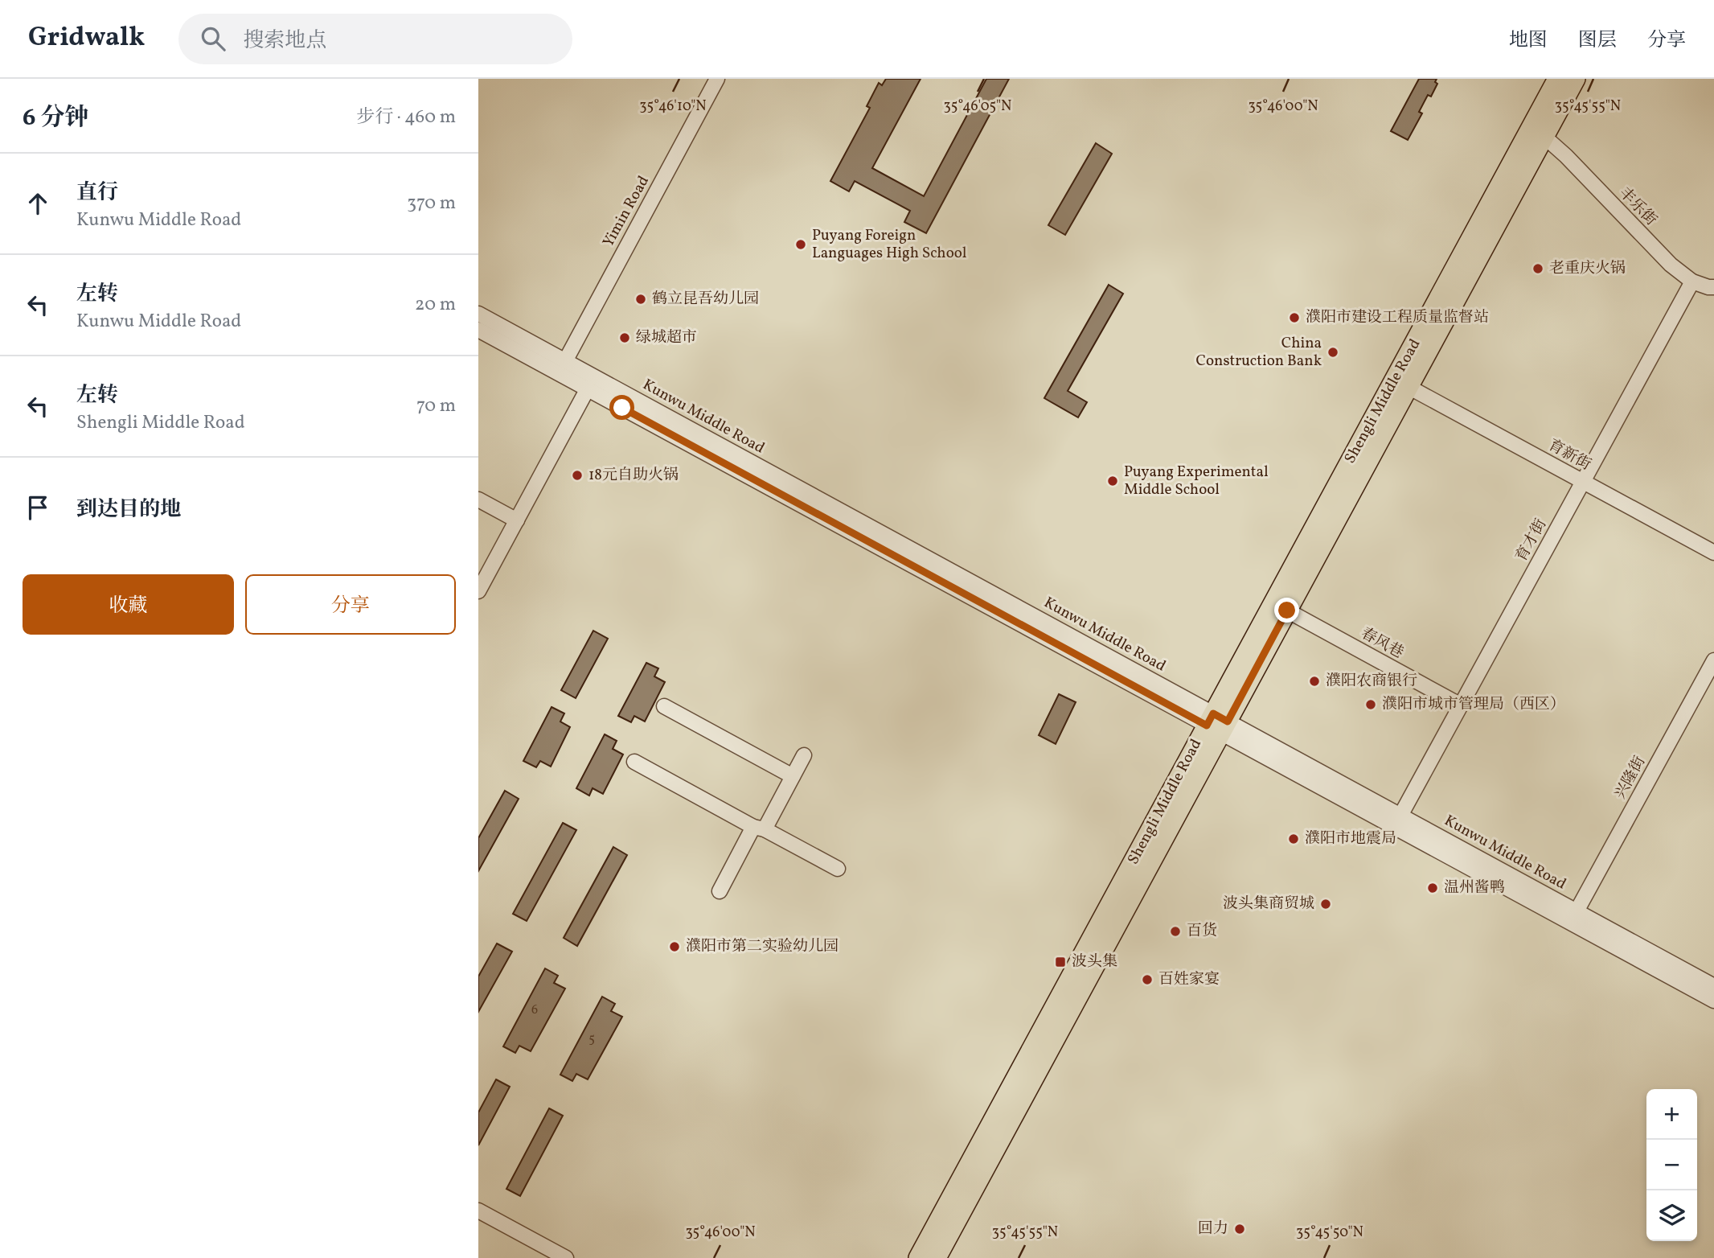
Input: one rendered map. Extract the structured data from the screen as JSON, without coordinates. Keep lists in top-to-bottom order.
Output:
{
  "streets": {
    "main road": ["Shengli Middle Road"],
    "street": [
      "丰乐街",
      "Yimin Road",
      "Kunwu Middle Road",
      "育新街",
      "育才街",
      "春风巷",
      "兴隆街"
    ]
  },
  "crossings": [
    ["丰乐街", "Shengli Middle Road"],
    ["丰乐街", "育才街"],
    ["Yimin Road", "Kunwu Middle Road"],
    ["Shengli Middle Road", "Kunwu Middle Road"],
    ["Shengli Middle Road", "育新街"],
    ["Shengli Middle Road", "春风巷"],
    ["Kunwu Middle Road", "育才街"],
    ["Kunwu Middle Road", "兴隆街"],
    ["育新街", "育才街"],
    ["育才街", "春风巷"]
  ],
  "places": {
    "other": [
      "Puyang Foreign Languages High School",
      "老重庆火锅",
      "鹤立昆吾幼儿园",
      "濮阳市建设工程质量监督站",
      "绿城超市",
      "China Construction Bank",
      "18元自助火锅",
      "Puyang Experimental Middle School",
      "濮阳农商银行",
      "濮阳市城市管理局（西区）",
      "濮阳市地震局",
      "温州酱鸭",
      "波头集商贸城",
      "百货",
      "濮阳市第二实验幼儿园",
      "百姓家宴",
      "回力"
    ],
    "transit": ["波头集"]
  },
  "house_numbers": ["6", "5"],
  "page": {
    "header": "Gridwalk",
    "search": "搜索地点",
    "nav": ["地图", "图层", "分享"],
    "heading": ["6 分钟", "步行 · 460 m"],
    "list": [
      ["直行", "Kunwu Middle Road", "370 m"],
      ["左转", "Kunwu Middle Road", "20 m"],
      ["左转", "Shengli Middle Road", "70 m"],
      "到达目的地"
    ],
    "buttons": ["收藏", "分享"],
    "map_buttons": ["+", "−"]
  },
  "coordinates": [
    "35°46'10\"N",
    "35°46'05\"N",
    "35°46'00\"N",
    "35°45'55\"N",
    "35°45'50\"N"
  ]
}
